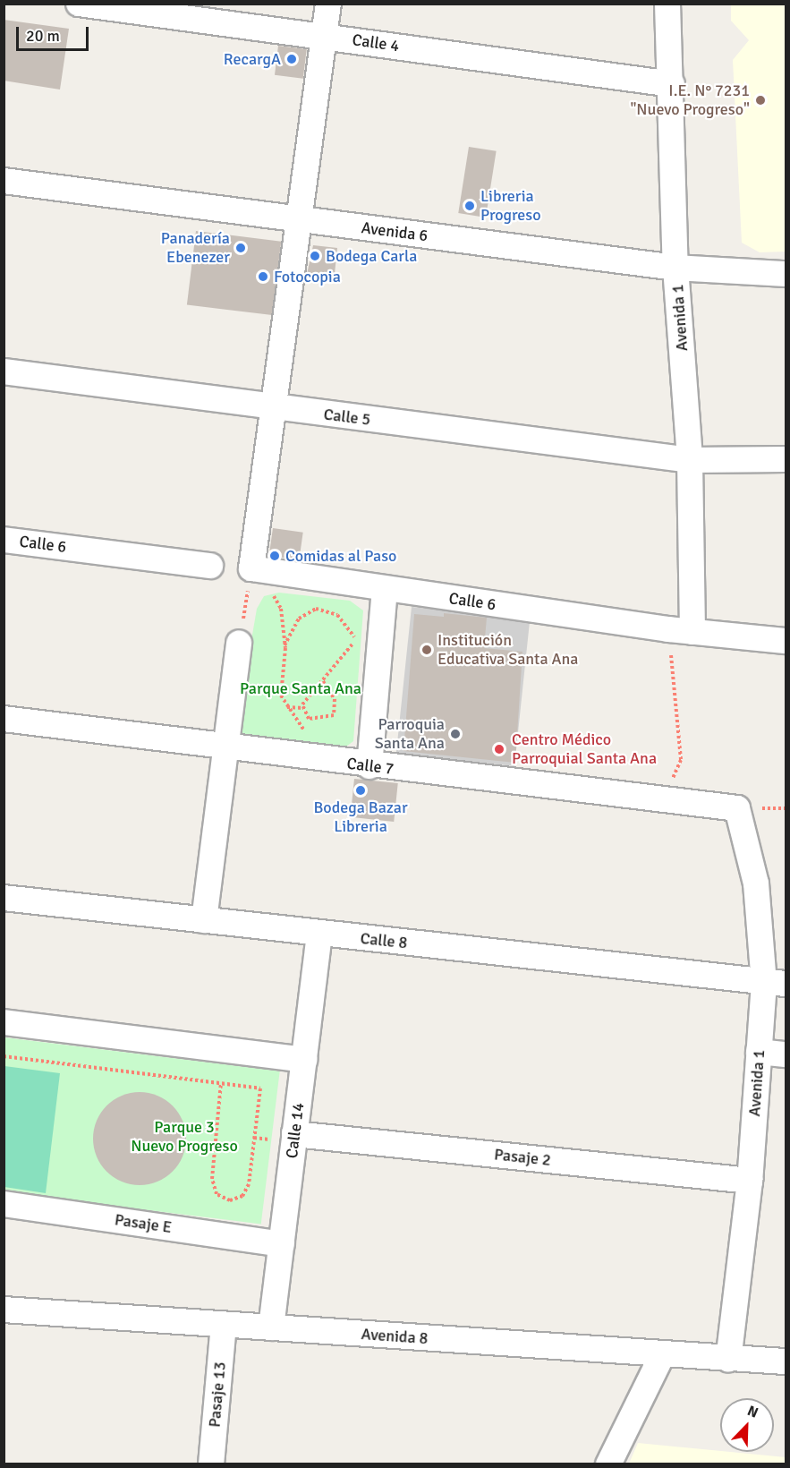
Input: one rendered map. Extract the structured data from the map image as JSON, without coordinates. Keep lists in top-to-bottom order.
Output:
{
  "streets": {
    "street": [
      "Calle 4",
      "Avenida 6",
      "Avenida 1",
      "Calle 5",
      "Calle 6",
      "Calle 7",
      "Calle 8",
      "Calle 14",
      "Pasaje 2",
      "Pasaje E",
      "Avenida 8",
      "Pasaje 13"
    ]
  },
  "crossings": [
    ["Calle 4", "Avenida 1"],
    ["Avenida 6", "Avenida 1"],
    ["Avenida 1", "Calle 5"],
    ["Avenida 1", "Calle 6"],
    ["Avenida 1", "Calle 7"],
    ["Avenida 1", "Calle 8"],
    ["Avenida 1", "Pasaje 2"],
    ["Avenida 1", "Avenida 8"],
    ["Calle 8", "Calle 14"],
    ["Calle 14", "Pasaje 2"],
    ["Calle 14", "Pasaje E"],
    ["Calle 14", "Avenida 8"],
    ["Avenida 8", "Pasaje 13"]
  ],
  "parks": ["Parque Santa Ana", "Parque 3 Nuevo Progreso"],
  "places": [
    "RecargA",
    "I.E. N° 7231 \"Nuevo Progreso\"",
    "Libreria Progreso",
    "Panadería Ebenezer",
    "Bodega Carla",
    "Fotocopia",
    "Comidas al Paso",
    "Institución Educativa Santa Ana",
    "Parroquia Santa Ana",
    "Centro Médico Parroquial Santa Ana",
    "Bodega Bazar Libreria"
  ],
  "scale_bar": "20 m",
  "north": "top right"
}
